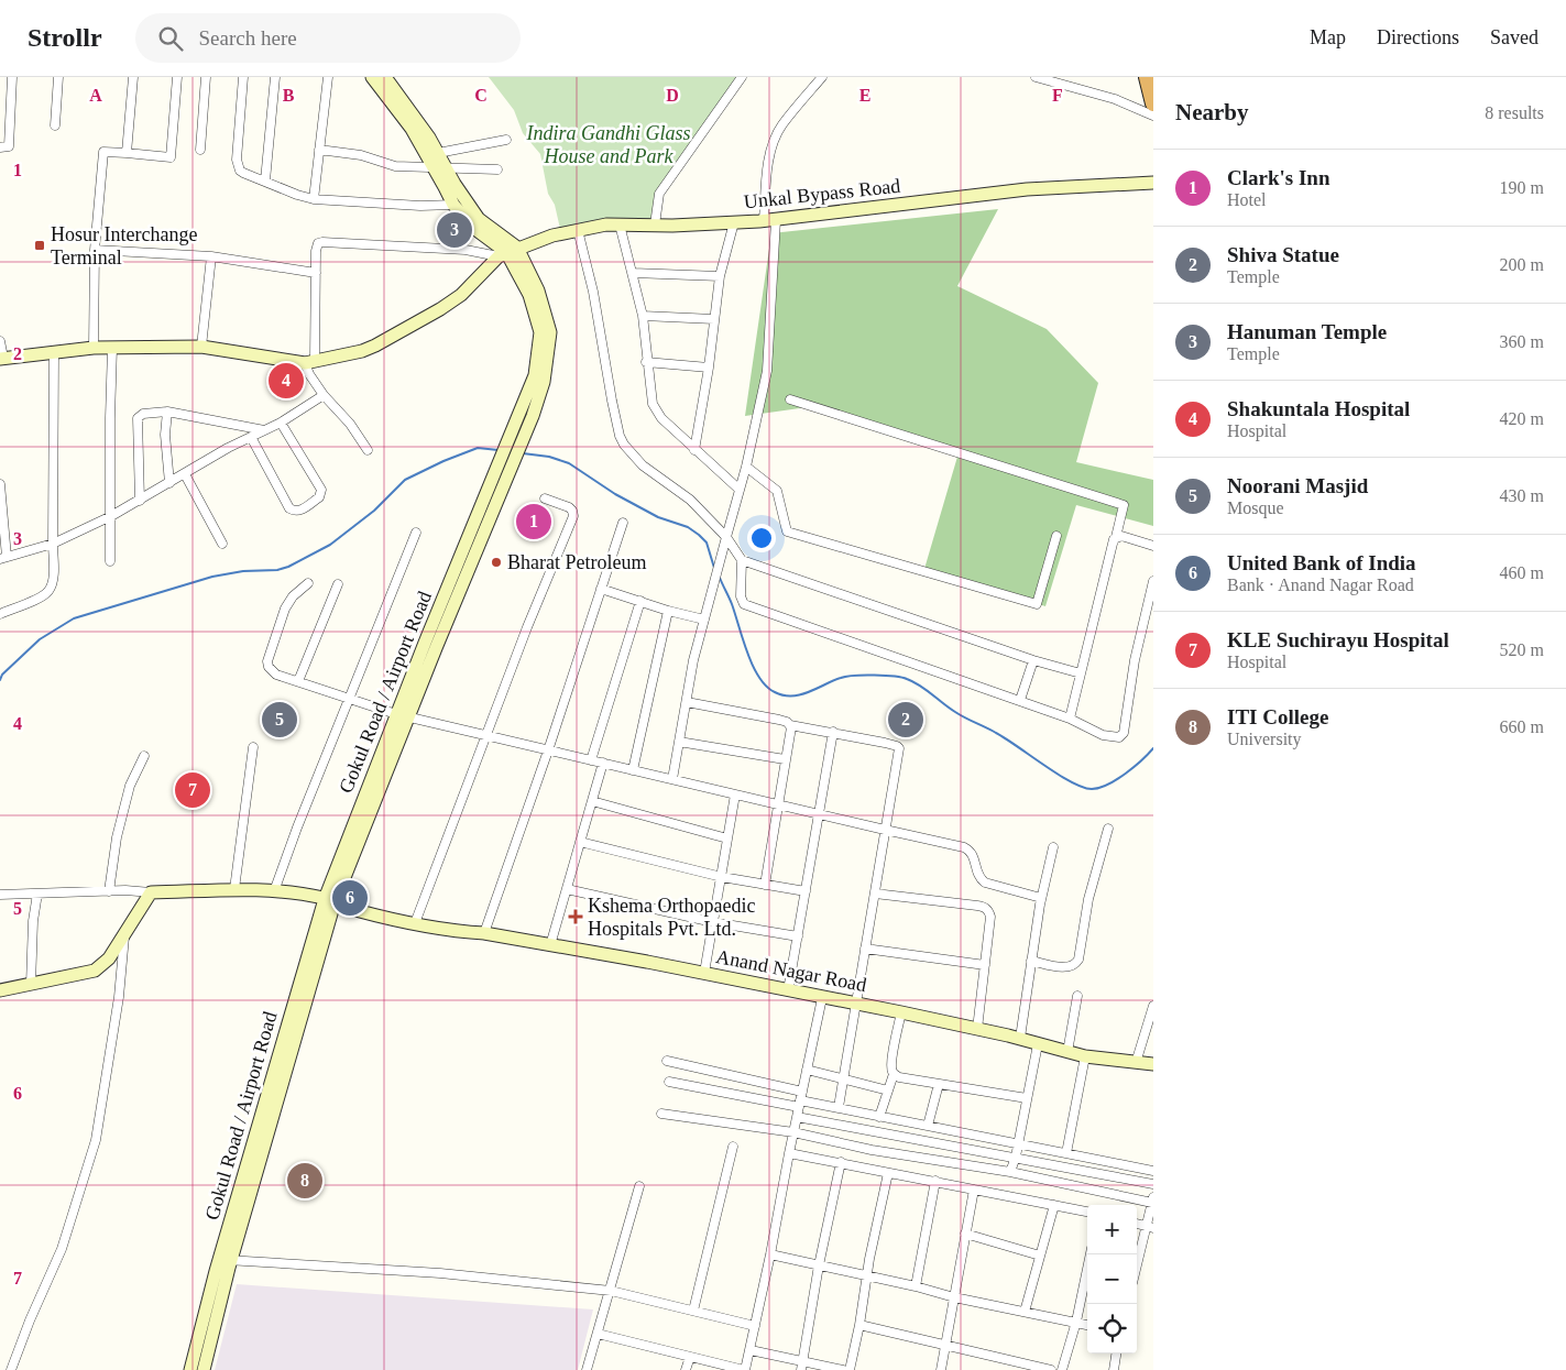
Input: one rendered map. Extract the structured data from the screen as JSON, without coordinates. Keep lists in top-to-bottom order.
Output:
{
  "streets": {
    "main road": ["Unkal Bypass Road", "Gokul Road / Airport Road", "Anand Nagar Road"]
  },
  "crossings": [
    ["Unkal Bypass Road", "Gokul Road / Airport Road"],
    ["Gokul Road / Airport Road", "Anand Nagar Road"]
  ],
  "parks": ["Indira Gandhi Glass House and Park"],
  "places": {
    "transit": ["Hosur Interchange Terminal"],
    "other": ["Bharat Petroleum"],
    "health": ["Kshema Orthopaedic Hospitals Pvt. Ltd."]
  },
  "page": {
    "header": "Strollr",
    "search": "Search here",
    "nav": ["Map", "Directions", "Saved"],
    "heading": ["Nearby", "8 results"],
    "list": [
      {
        "mark": "1",
        "name": "Clark's Inn",
        "note": "Hotel",
        "value": "190 m"
      },
      {
        "mark": "2",
        "name": "Shiva Statue",
        "note": "Temple",
        "value": "200 m"
      },
      {
        "mark": "3",
        "name": "Hanuman Temple",
        "note": "Temple",
        "value": "360 m"
      },
      {
        "mark": "4",
        "name": "Shakuntala Hospital",
        "note": "Hospital",
        "value": "420 m"
      },
      {
        "mark": "5",
        "name": "Noorani Masjid",
        "note": "Mosque",
        "value": "430 m"
      },
      {
        "mark": "6",
        "name": "United Bank of India",
        "note": "Bank · Anand Nagar Road",
        "value": "460 m"
      },
      {
        "mark": "7",
        "name": "KLE Suchirayu Hospital",
        "note": "Hospital",
        "value": "520 m"
      },
      {
        "mark": "8",
        "name": "ITI College",
        "note": "University",
        "value": "660 m"
      }
    ],
    "pins": [
      "3",
      "4",
      "1",
      "2",
      "5",
      "7",
      "6",
      "8"
    ],
    "map_buttons": ["+", "−"]
  },
  "grid": {
    "columns": [
      "A",
      "B",
      "C",
      "D",
      "E",
      "F"
    ],
    "rows": [
      "1",
      "2",
      "3",
      "4",
      "5",
      "6",
      "7"
    ]
  }
}
